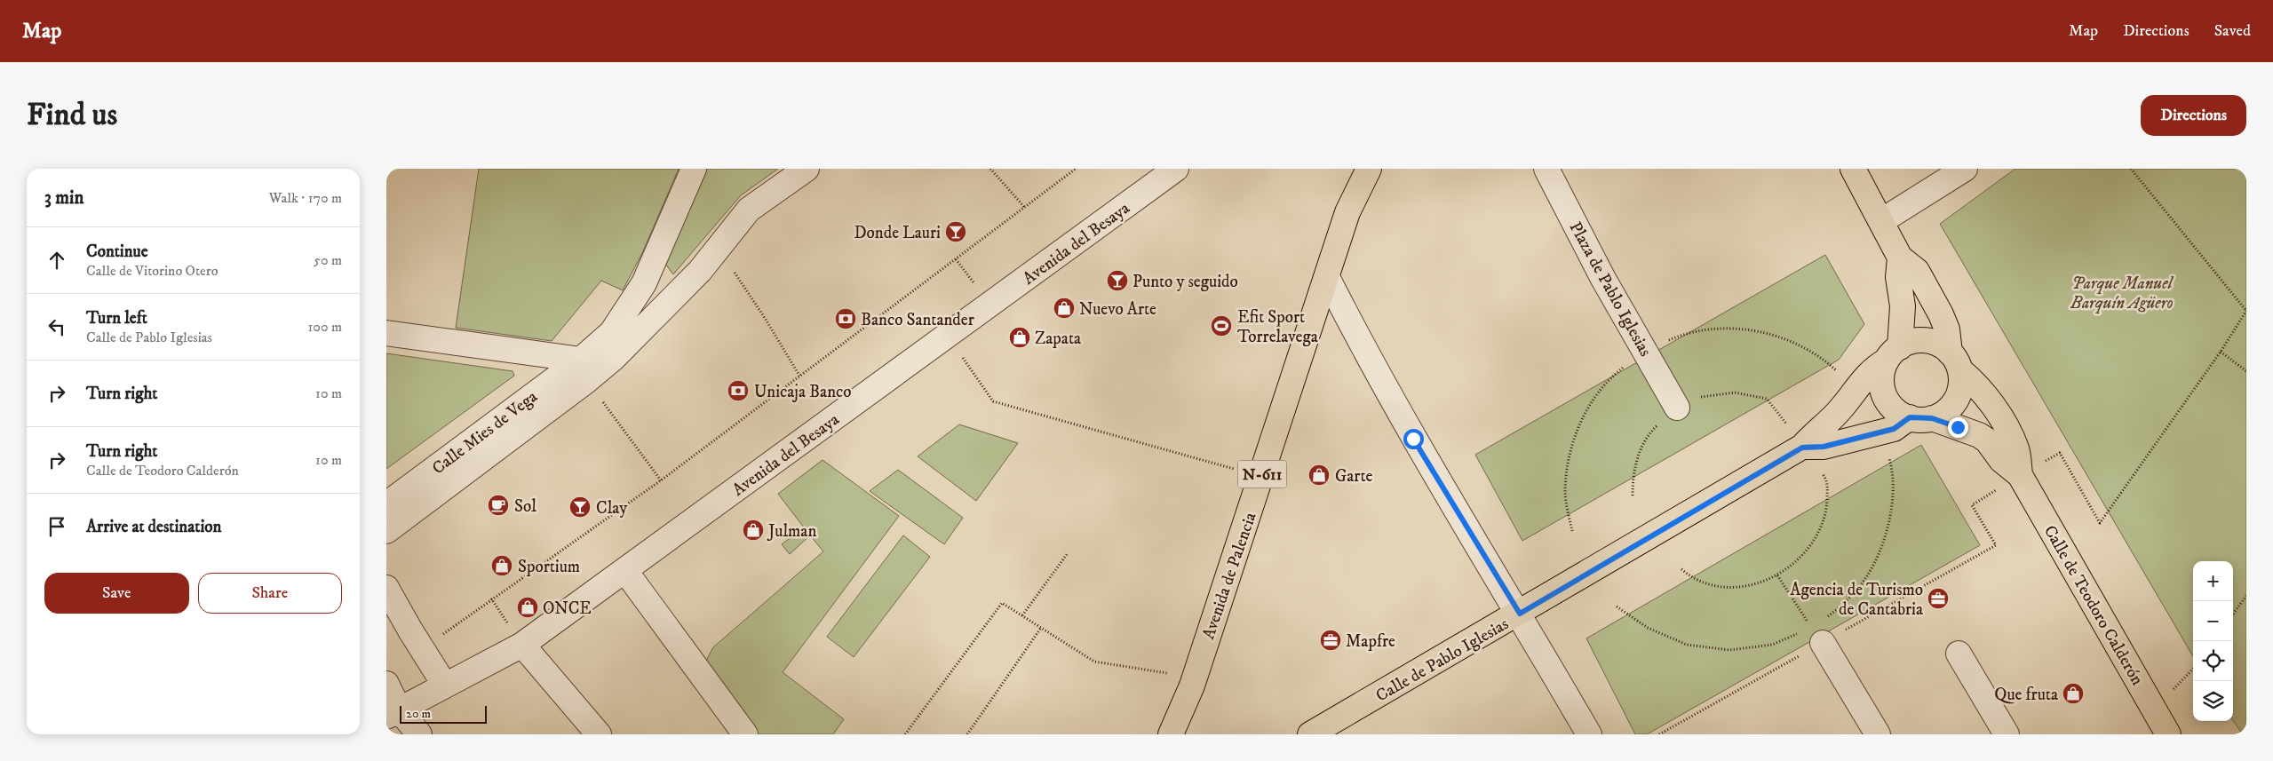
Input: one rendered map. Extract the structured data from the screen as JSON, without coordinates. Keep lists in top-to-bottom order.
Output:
{
  "streets": {
    "main road": [
      "N-611",
      "Avenida de Palencia",
      "Calle de Teodoro Calderón",
      "Calle de Pablo Iglesias"
    ],
    "street": ["Avenida del Besaya", "Plaza de Pablo Iglesias", "Calle Mies de Vega"]
  },
  "crossings": [
    ["Calle de Teodoro Calderón", "Calle de Pablo Iglesias"]
  ],
  "parks": ["Parque Manuel Barquín Agüero"],
  "places": {
    "bar": ["Donde Lauri", "Punto y seguido", "Clay"],
    "shop": [
      "Nuevo Arte",
      "Zapata",
      "Garte",
      "Julman",
      "Sportium",
      "ONCE",
      "Que fruta"
    ],
    "bank": ["Banco Santander", "Unicaja Banco"],
    "sports": ["Efit Sport Torrelavega"],
    "cafe": ["Sol"],
    "office": ["Agencia de Turismo de Cantabria", "Mapfre"]
  },
  "scale_bar": "20 m",
  "page": {
    "header": "Map",
    "nav": ["Map", "Directions", "Saved"],
    "buttons": [
      "Directions",
      ["Save", "Share"]
    ],
    "title": "Find us",
    "heading": ["3 min", "Walk · 170 m"],
    "list": [
      ["Continue", "Calle de Vitorino Otero", "50 m"],
      ["Turn left", "Calle de Pablo Iglesias", "100 m"],
      ["Turn right", "10 m"],
      ["Turn right", "Calle de Teodoro Calderón", "10 m"],
      "Arrive at destination"
    ],
    "map_buttons": ["+", "−"],
    "scale": "20 m"
  }
}
